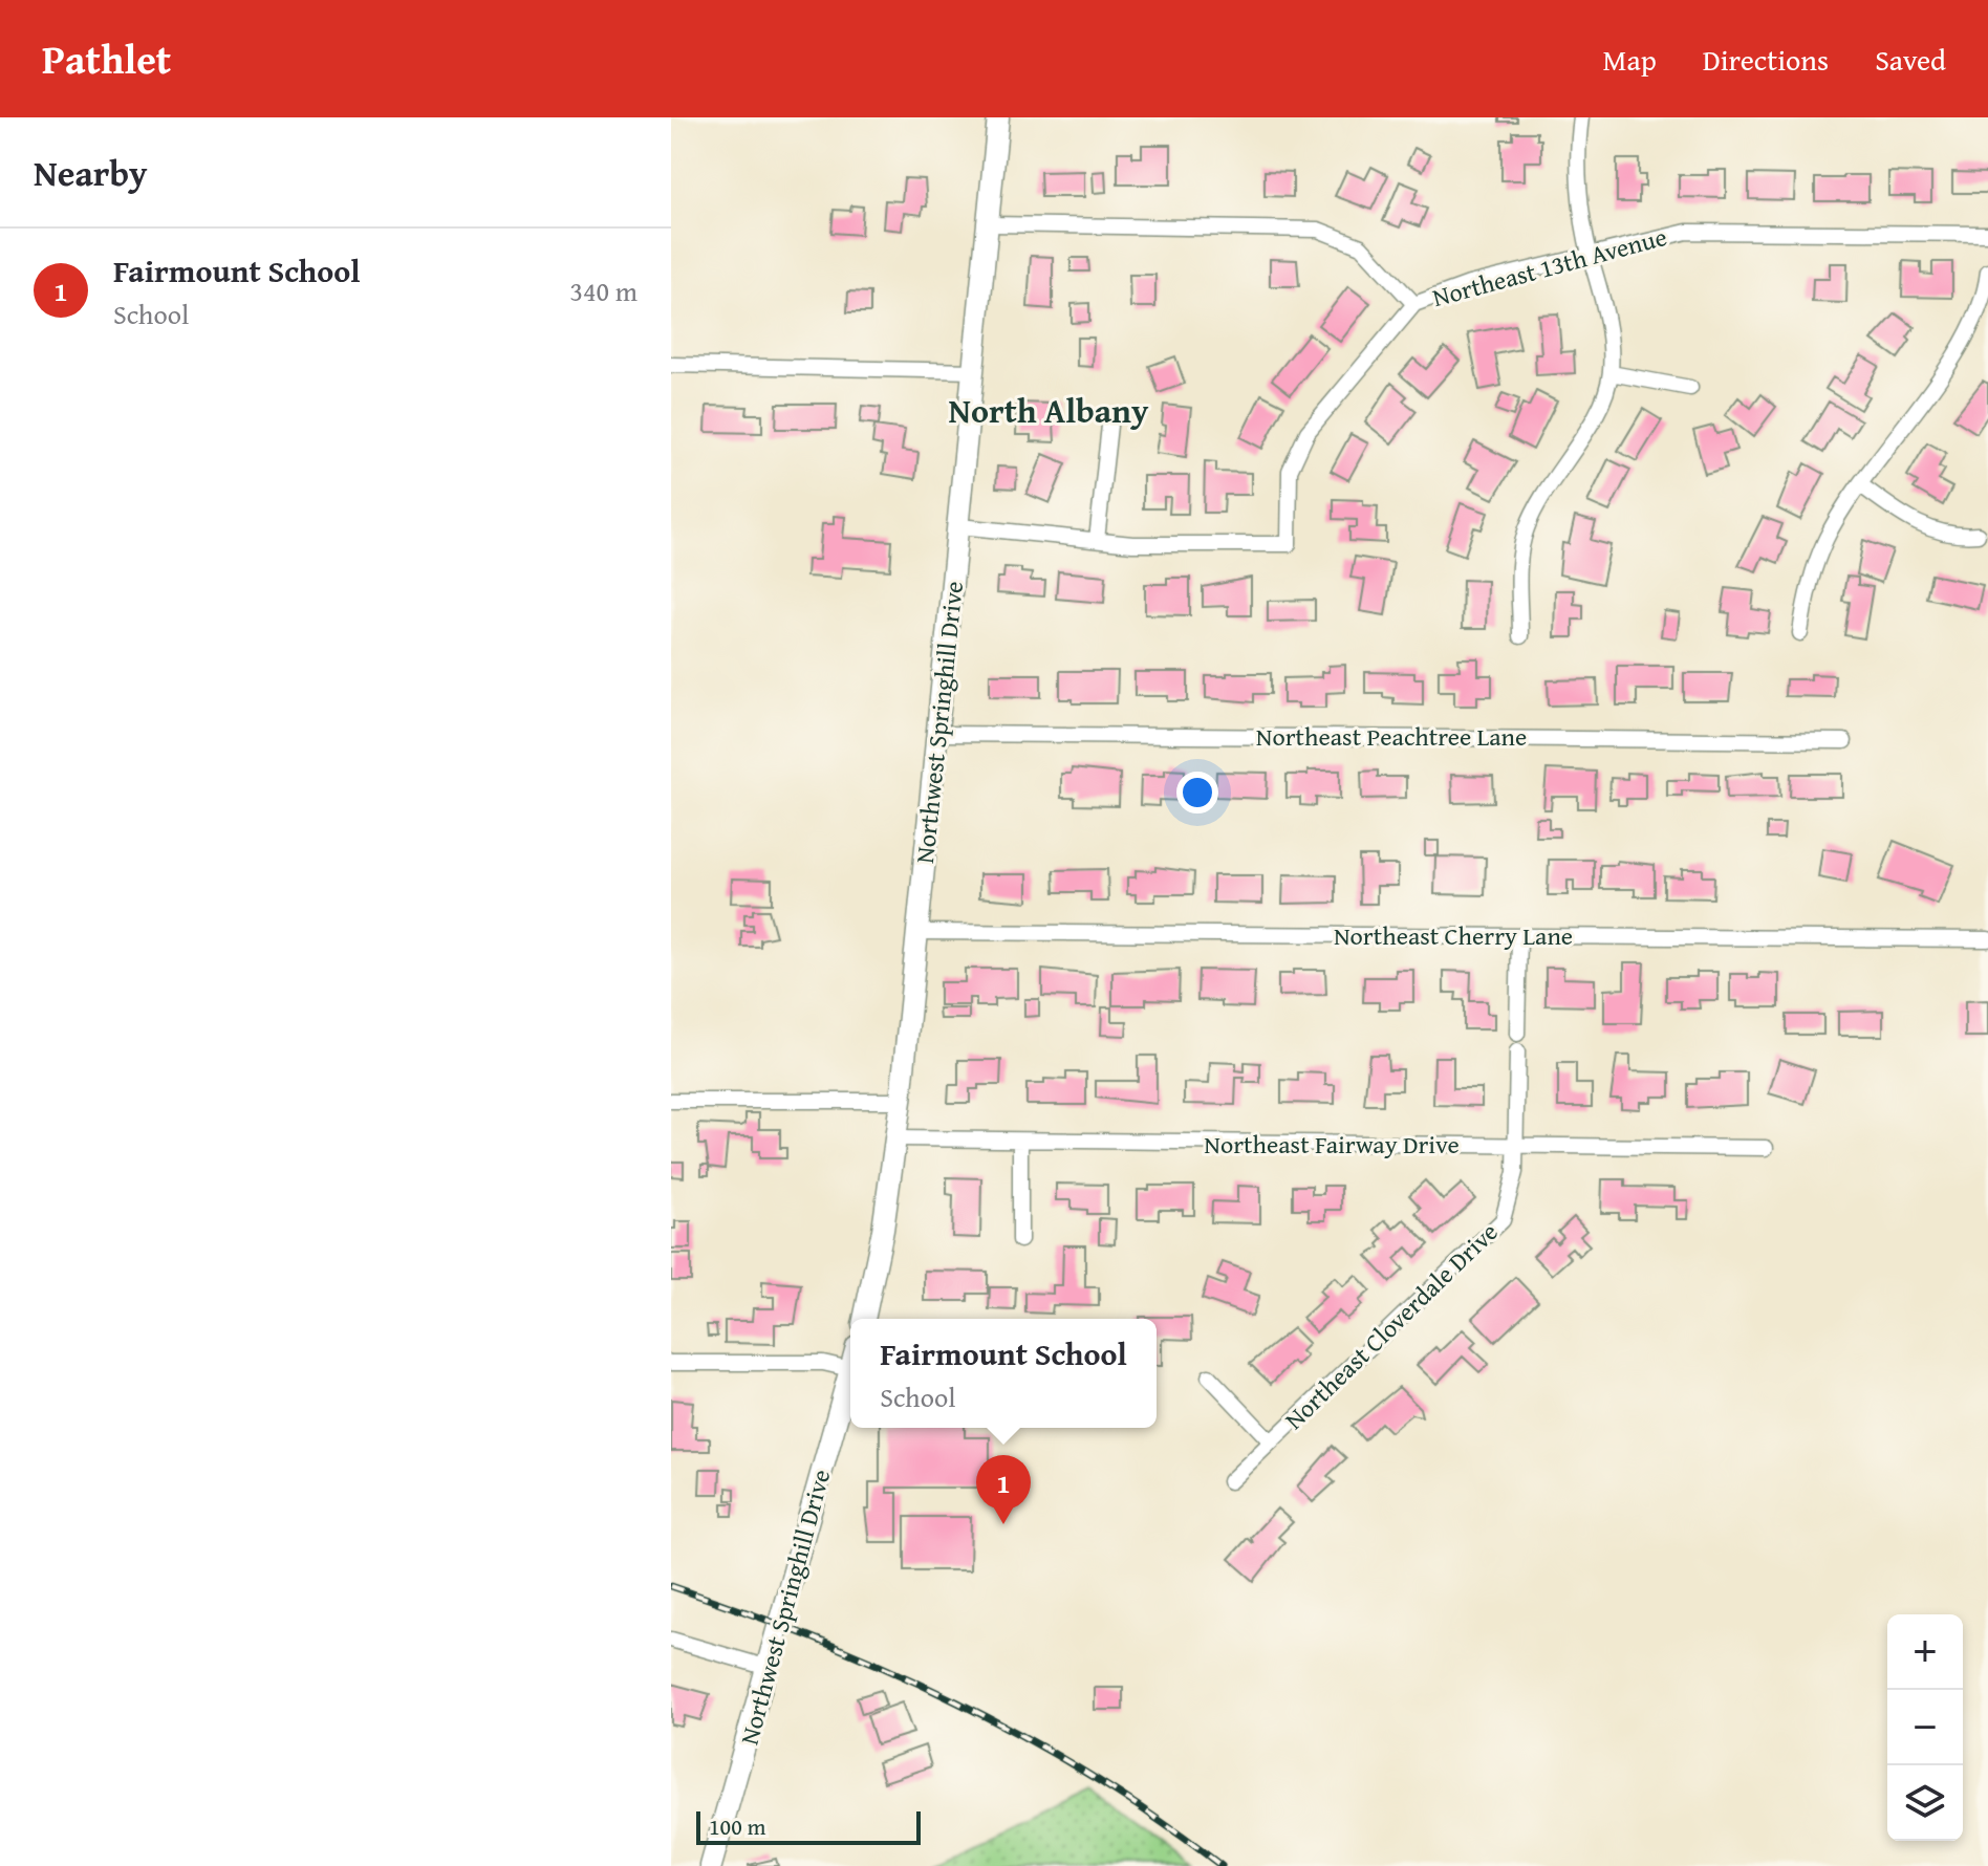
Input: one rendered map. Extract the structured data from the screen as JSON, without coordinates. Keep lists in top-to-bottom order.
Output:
{
  "streets": {
    "main road": ["Northwest Springhill Drive"],
    "street": [
      "Northeast 13th Avenue",
      "Northeast Peachtree Lane",
      "Northeast Cherry Lane",
      "Northeast Fairway Drive",
      "Northeast Cloverdale Drive"
    ]
  },
  "crossings": [
    ["Northeast 13th Avenue", "Northwest Springhill Drive"],
    ["Northwest Springhill Drive", "Northeast Peachtree Lane"],
    ["Northwest Springhill Drive", "Northeast Cherry Lane"],
    ["Northwest Springhill Drive", "Northeast Fairway Drive"],
    ["Northeast Fairway Drive", "Northeast Cloverdale Drive"]
  ],
  "districts": ["North Albany"],
  "scale_bar": "100 m",
  "page": {
    "header": "Pathlet",
    "nav": ["Map", "Directions", "Saved"],
    "heading": "Nearby",
    "list": [
      {
        "mark": "1",
        "name": "Fairmount School",
        "note": "School",
        "value": "340 m"
      }
    ],
    "popup": ["Fairmount School", "School"],
    "pins": "1",
    "map_buttons": ["+", "−"],
    "scale": "100 m"
  }
}
